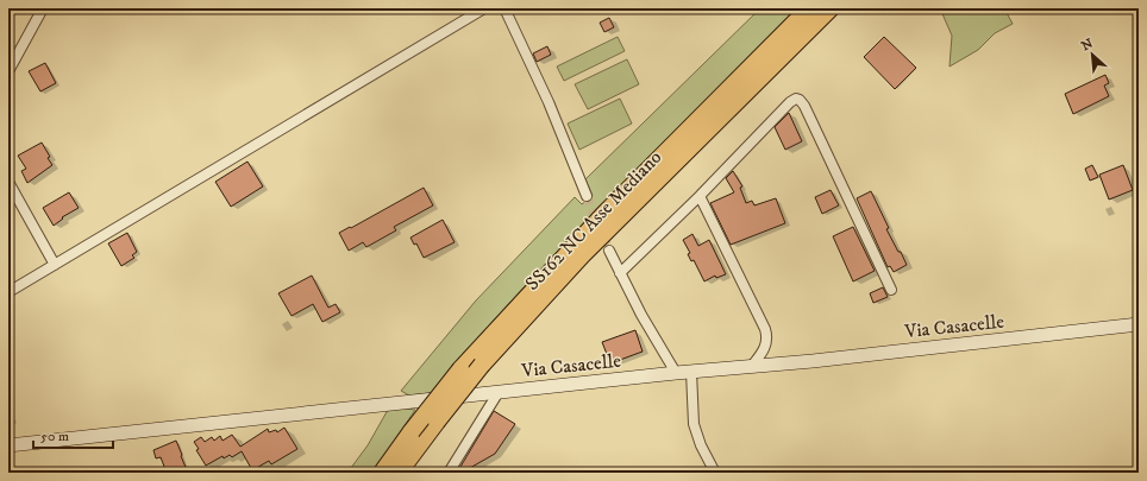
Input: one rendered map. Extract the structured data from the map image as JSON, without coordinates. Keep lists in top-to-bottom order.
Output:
{
  "streets": {
    "highway": ["SS162 NC Asse Mediano"],
    "street": ["Via Casacelle"]
  },
  "scale_bar": "50 m",
  "north": "top left"
}
